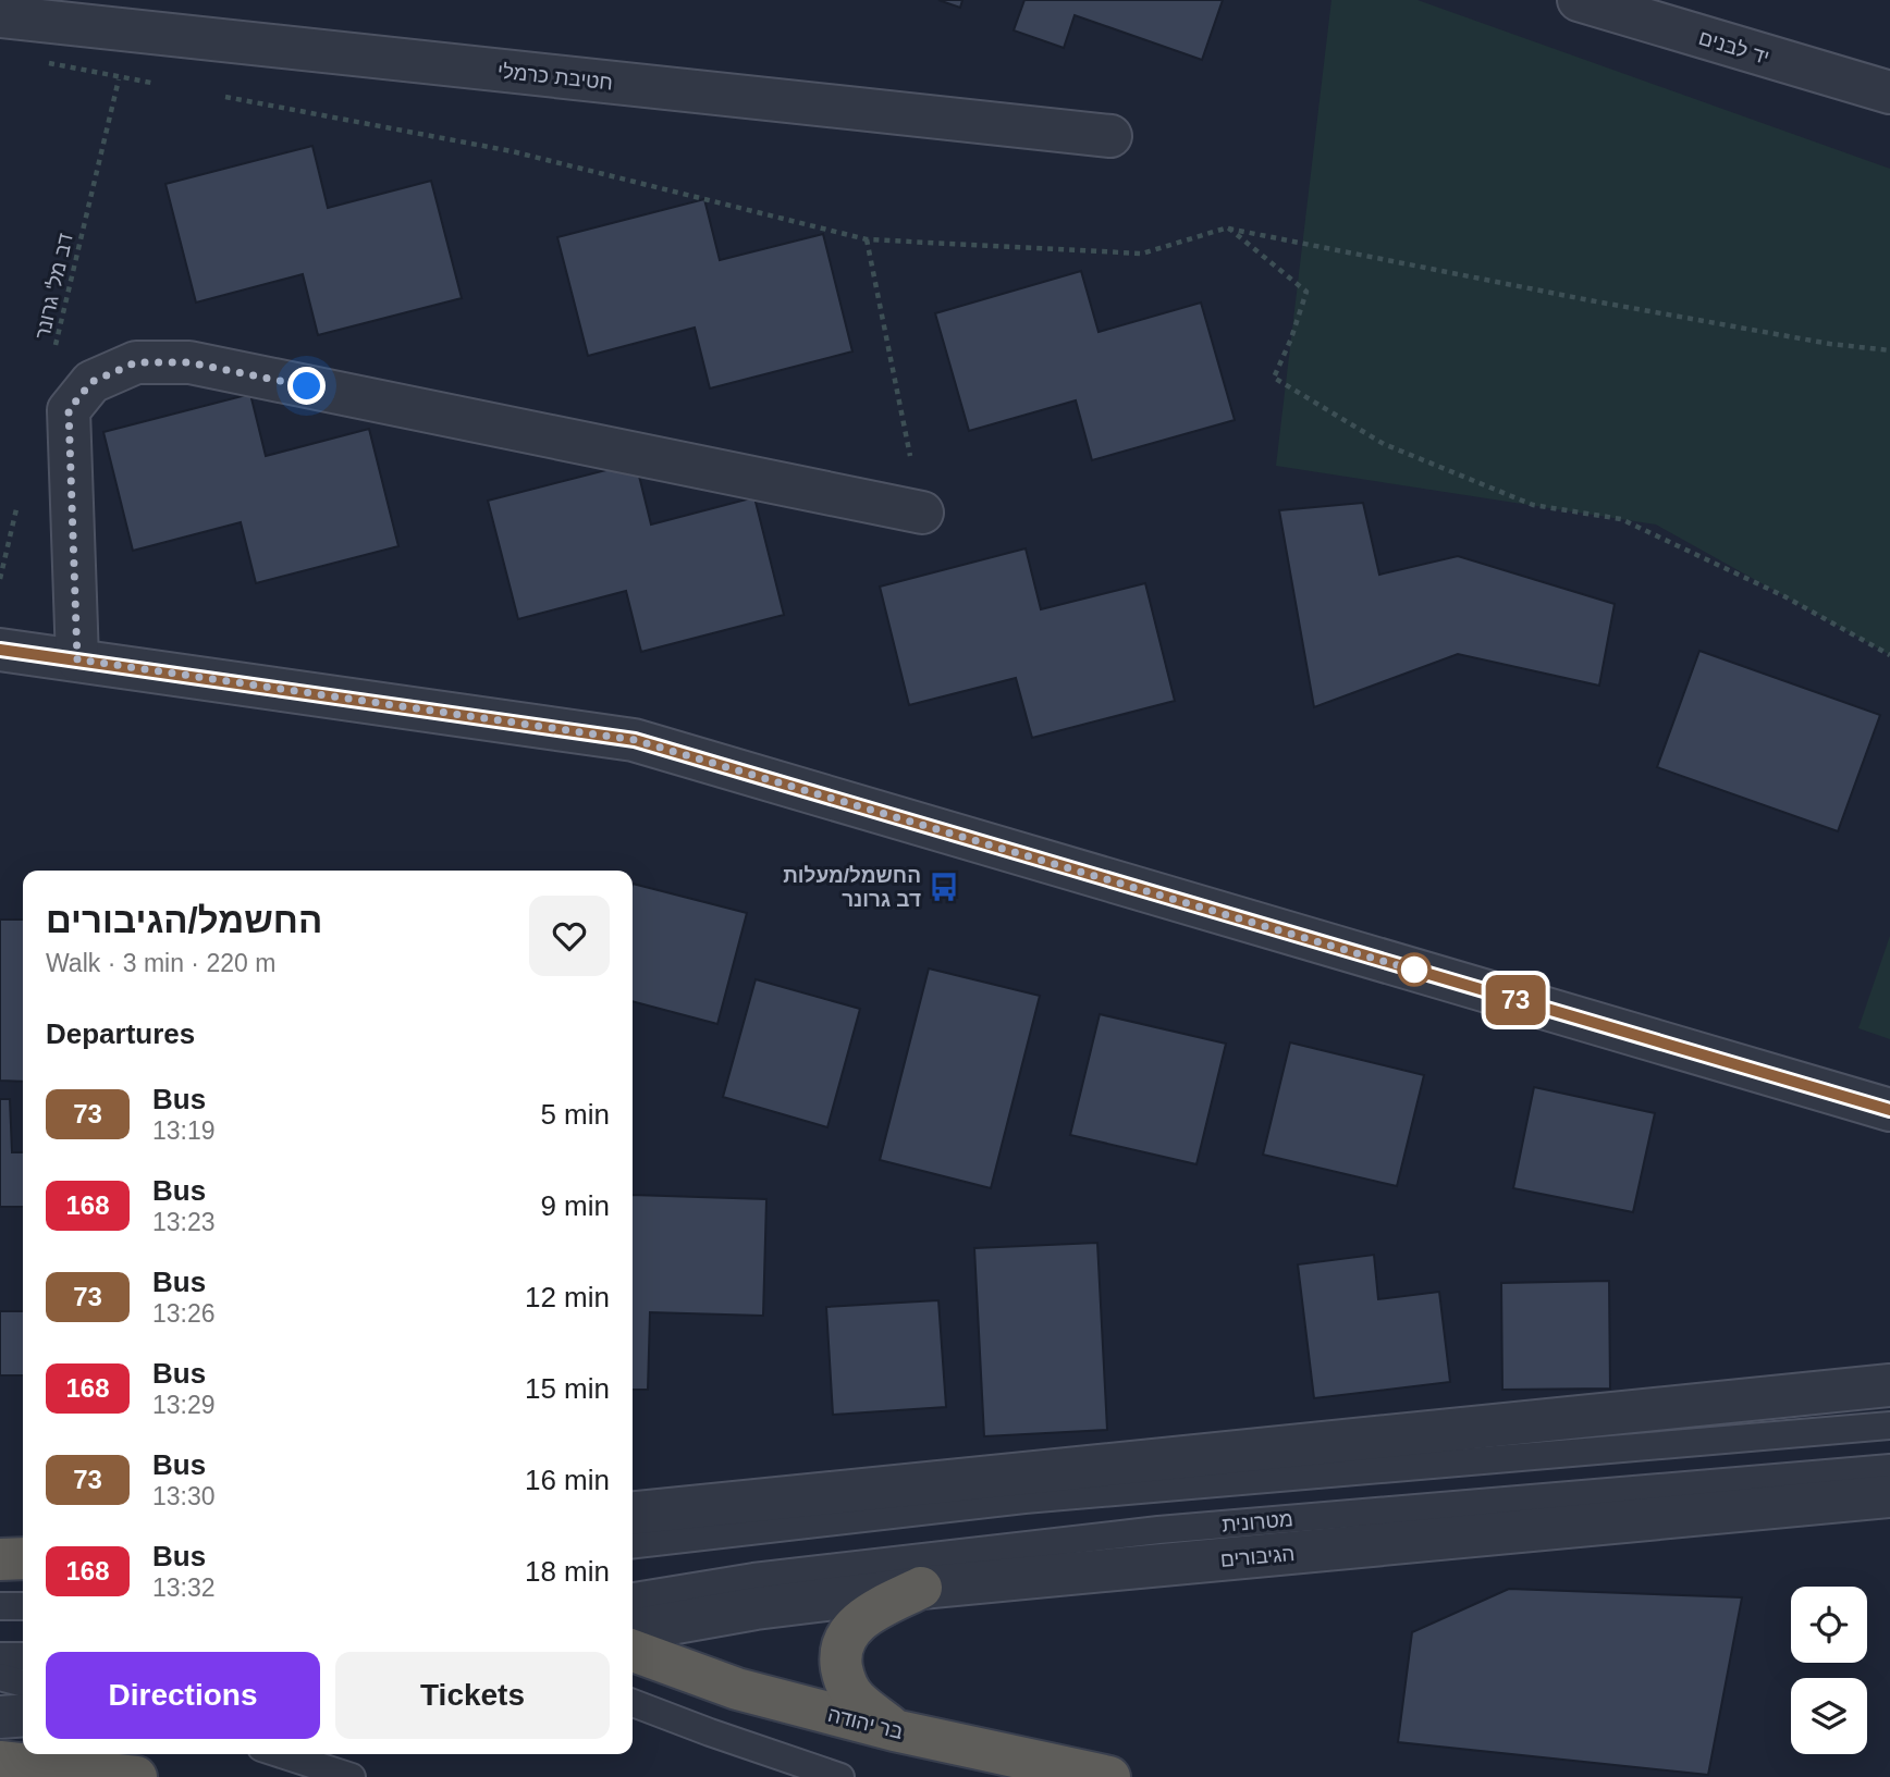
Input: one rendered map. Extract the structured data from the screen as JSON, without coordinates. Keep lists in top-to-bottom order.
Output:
{
  "streets": {
    "highway": ["בר יהודה"],
    "street": ["יד לבנים", "חטיבת כרמלי", "הגיבורים"],
    "lane": ["מטרונית"],
    "path": ["דב מל' גרונר"]
  },
  "crossings": [
    ["חטיבת כרמלי", "דב מל' גרונר"]
  ],
  "places": {
    "bus stop": ["החשמל/מעלות דב גרונר"]
  },
  "lines": ["bus line 73"],
  "page": {
    "on_map": "73",
    "heading": [
      ["החשמל/הגיבורים", "Walk · 3 min · 220 m"],
      "Departures"
    ],
    "list": [
      {
        "mark": "73",
        "name": "Bus",
        "note": "13:19",
        "value": "5 min"
      },
      {
        "mark": "168",
        "name": "Bus",
        "note": "13:23",
        "value": "9 min"
      },
      {
        "mark": "73",
        "name": "Bus",
        "note": "13:26",
        "value": "12 min"
      },
      {
        "mark": "168",
        "name": "Bus",
        "note": "13:29",
        "value": "15 min"
      },
      {
        "mark": "73",
        "name": "Bus",
        "note": "13:30",
        "value": "16 min"
      },
      {
        "mark": "168",
        "name": "Bus",
        "note": "13:32",
        "value": "18 min"
      }
    ],
    "buttons": ["Directions", "Tickets"]
  }
}
